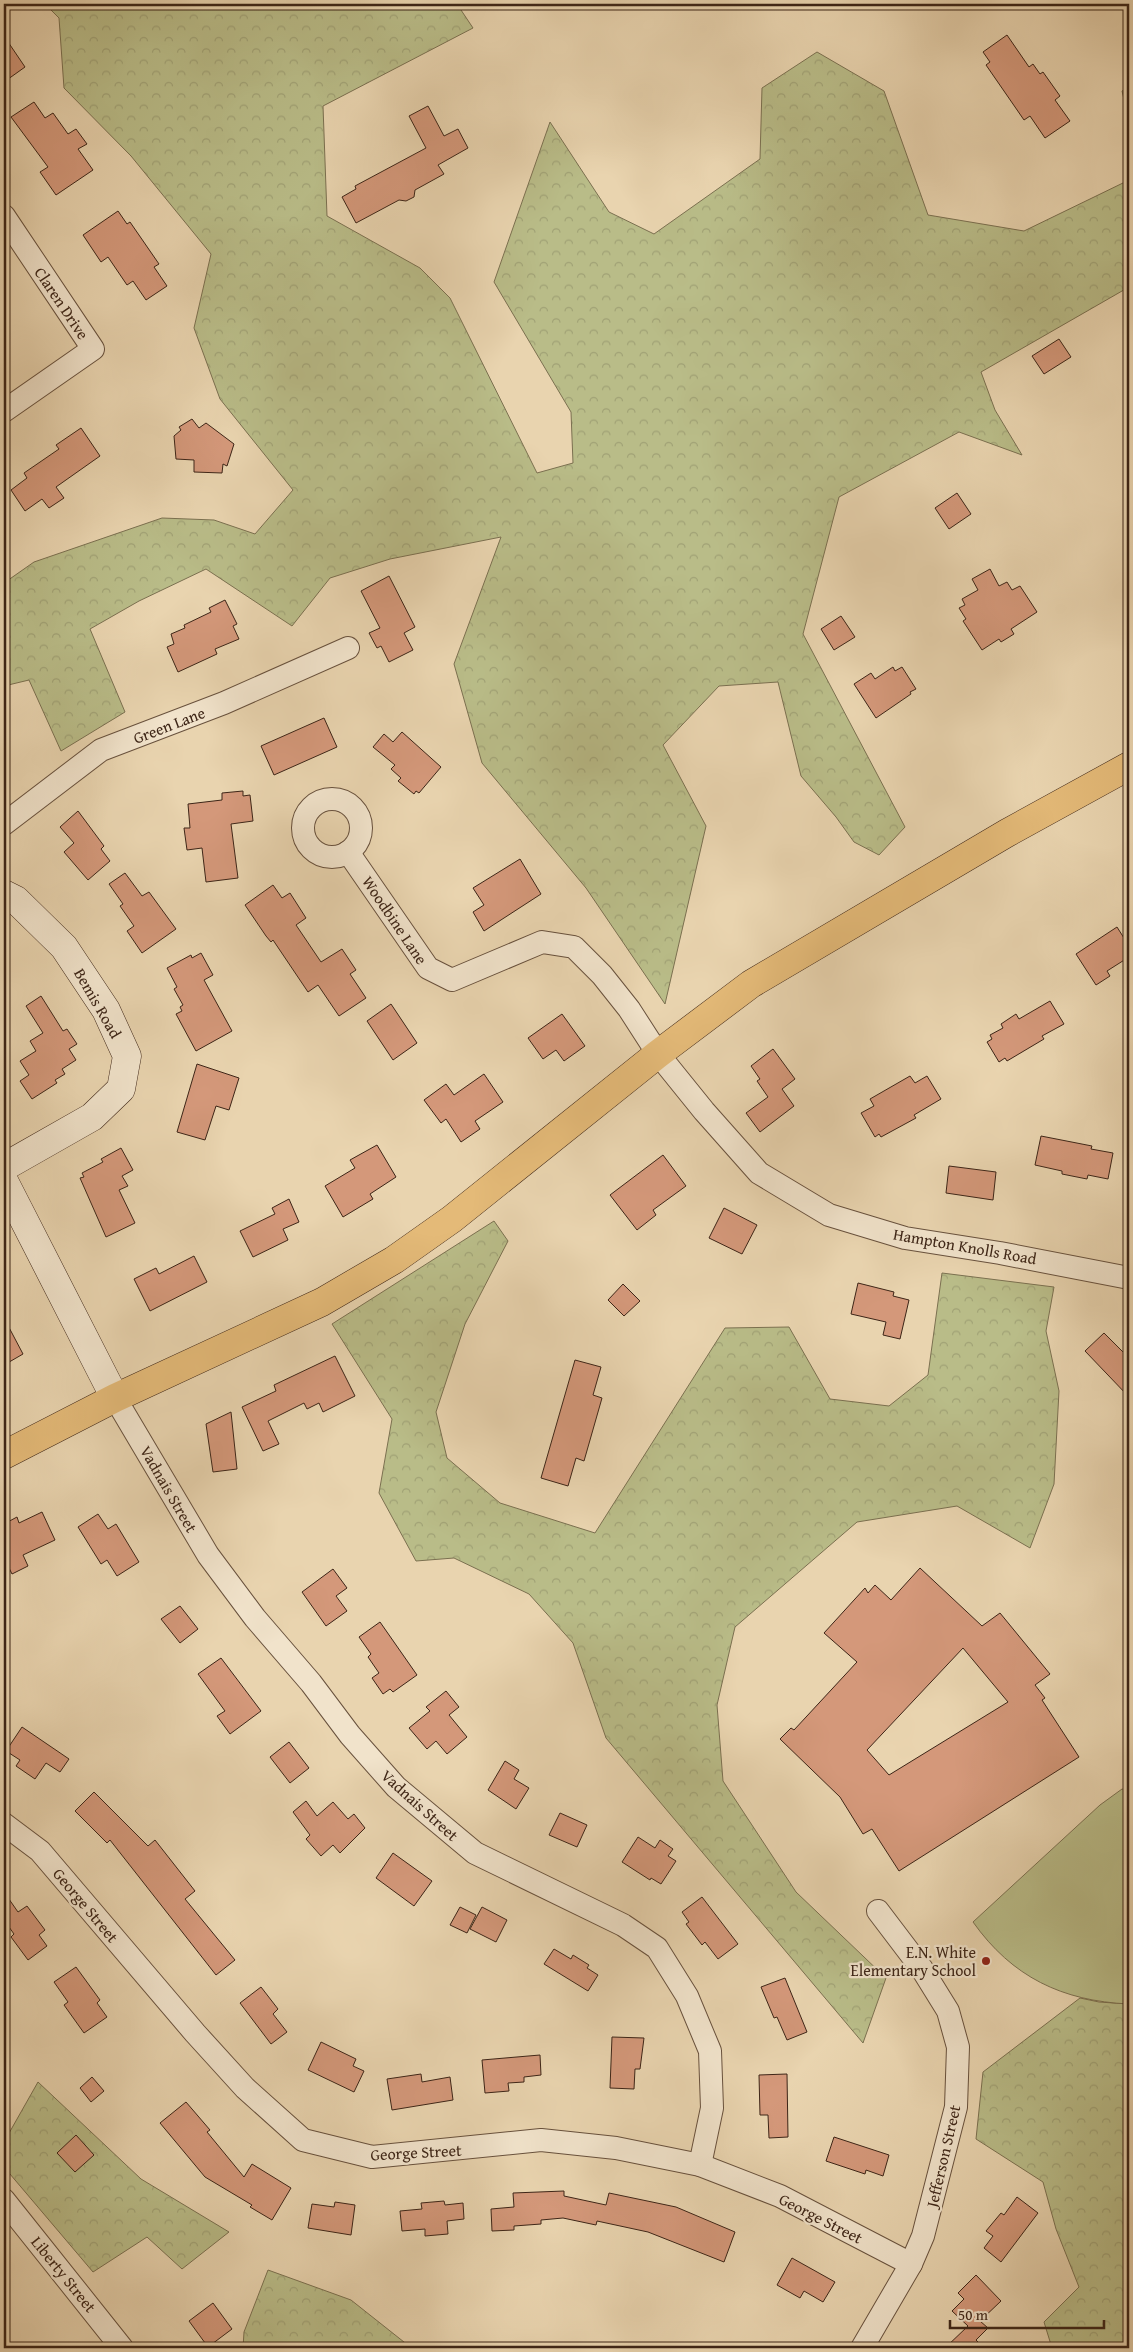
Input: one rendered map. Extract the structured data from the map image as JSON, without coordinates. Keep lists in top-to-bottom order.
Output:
{
  "streets": {
    "street": [
      "Claren Drive",
      "Green Lane",
      "Woodbine Lane",
      "Bemis Road",
      "Hampton Knolls Road",
      "Vadnais Street",
      "George Street",
      "Jefferson Street",
      "Liberty Street"
    ]
  },
  "crossings": [
    ["Woodbine Lane", "Hampton Knolls Road"],
    ["Vadnais Street", "George Street"],
    ["George Street", "Jefferson Street"]
  ],
  "places": ["E.N. White Elementary School"],
  "scale_bar": "50 m"
}
